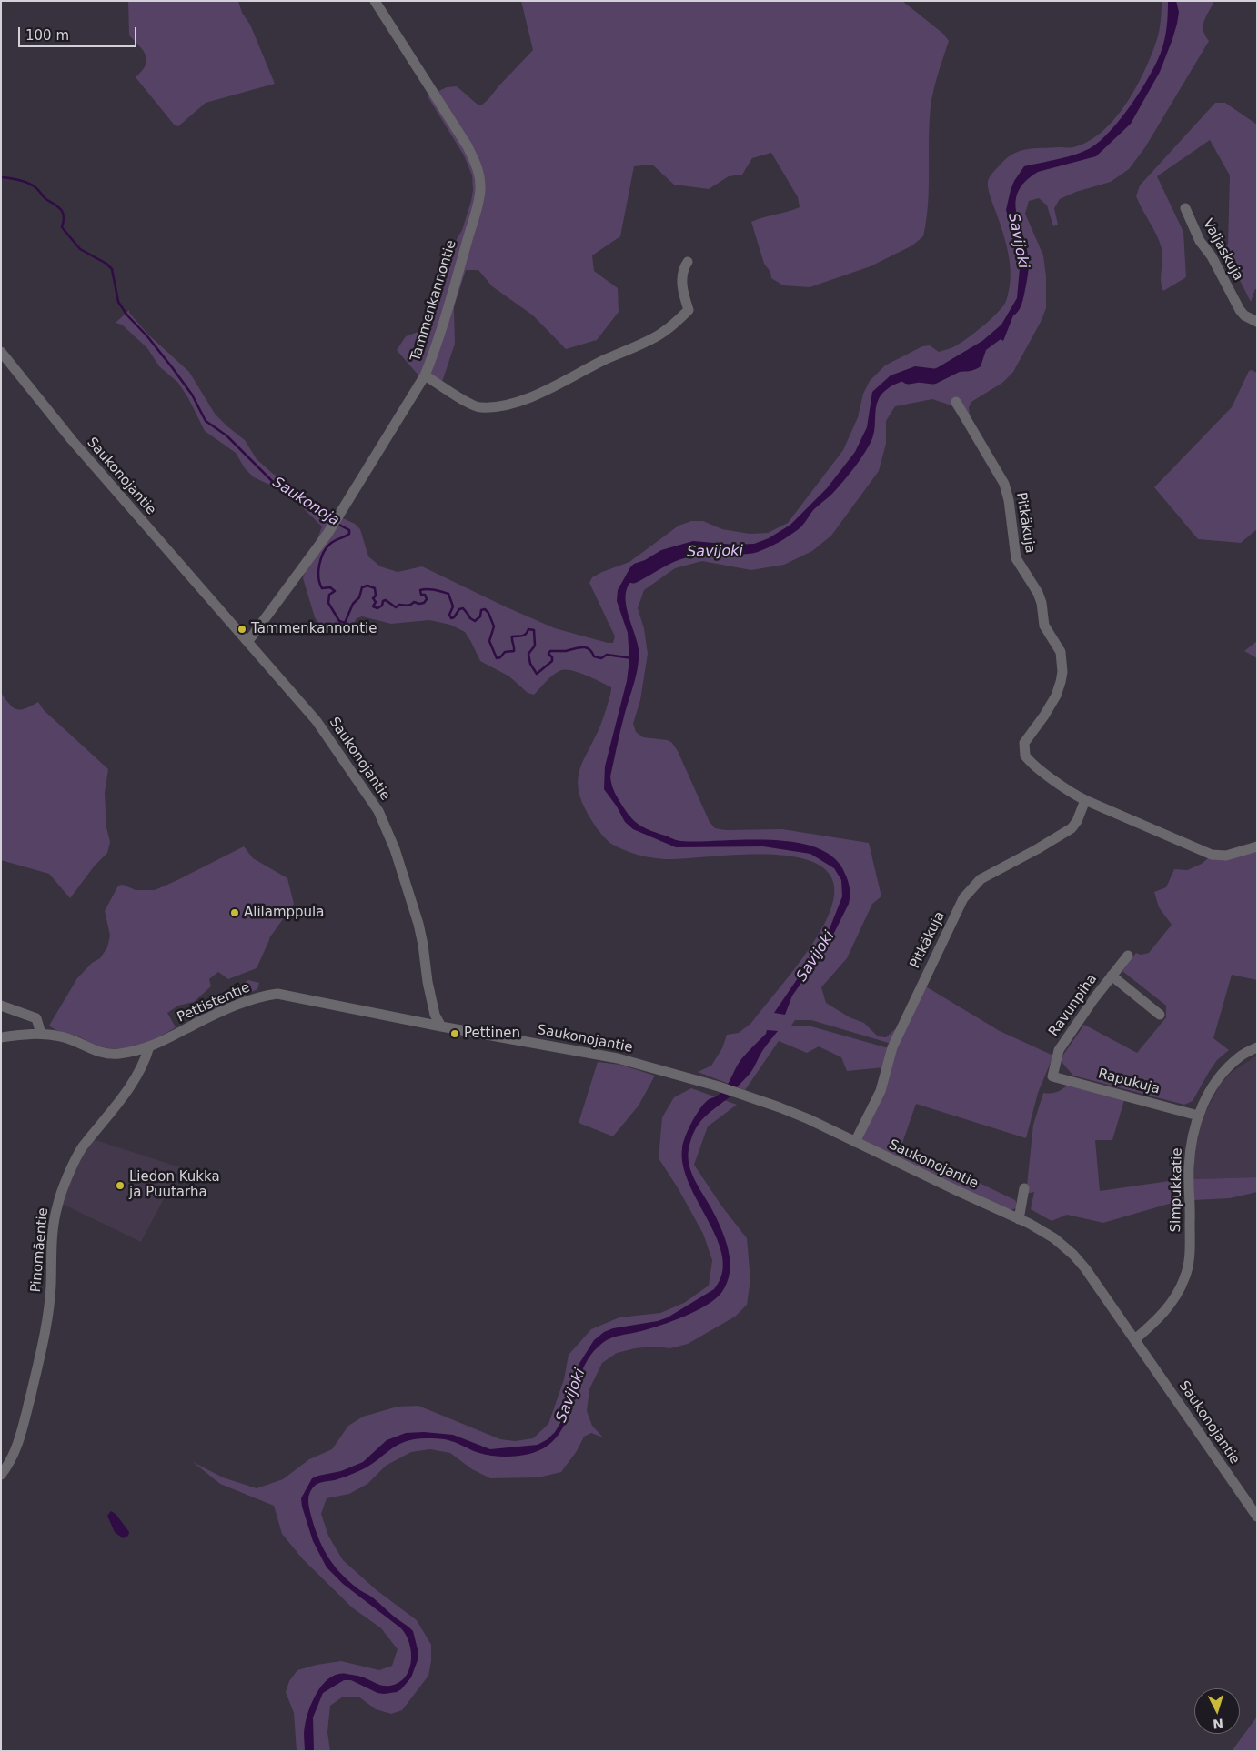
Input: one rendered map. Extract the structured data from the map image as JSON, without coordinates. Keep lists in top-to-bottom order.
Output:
{
  "streets": {
    "street": [
      "Valjaskuja",
      "Tammenkannontie",
      "Saukonojantie",
      "Pitkäkuja",
      "Pettistentie",
      "Ravunpiha",
      "Rapukuja",
      "Simpukkatie",
      "Pinomäentie"
    ]
  },
  "crossings": [
    ["Tammenkannontie", "Saukonojantie"],
    ["Saukonojantie", "Pitkäkuja"],
    ["Saukonojantie", "Pettistentie"],
    ["Saukonojantie", "Simpukkatie"],
    ["Pettistentie", "Pinomäentie"],
    ["Ravunpiha", "Rapukuja"],
    ["Rapukuja", "Simpukkatie"]
  ],
  "water": ["Savijoki", "Saukonoja"],
  "places": [
    "Tammenkannontie",
    "Alilamppula",
    "Pettinen",
    "Liedon Kukka ja Puutarha"
  ],
  "scale_bar": "100 m",
  "north": "bottom"
}
